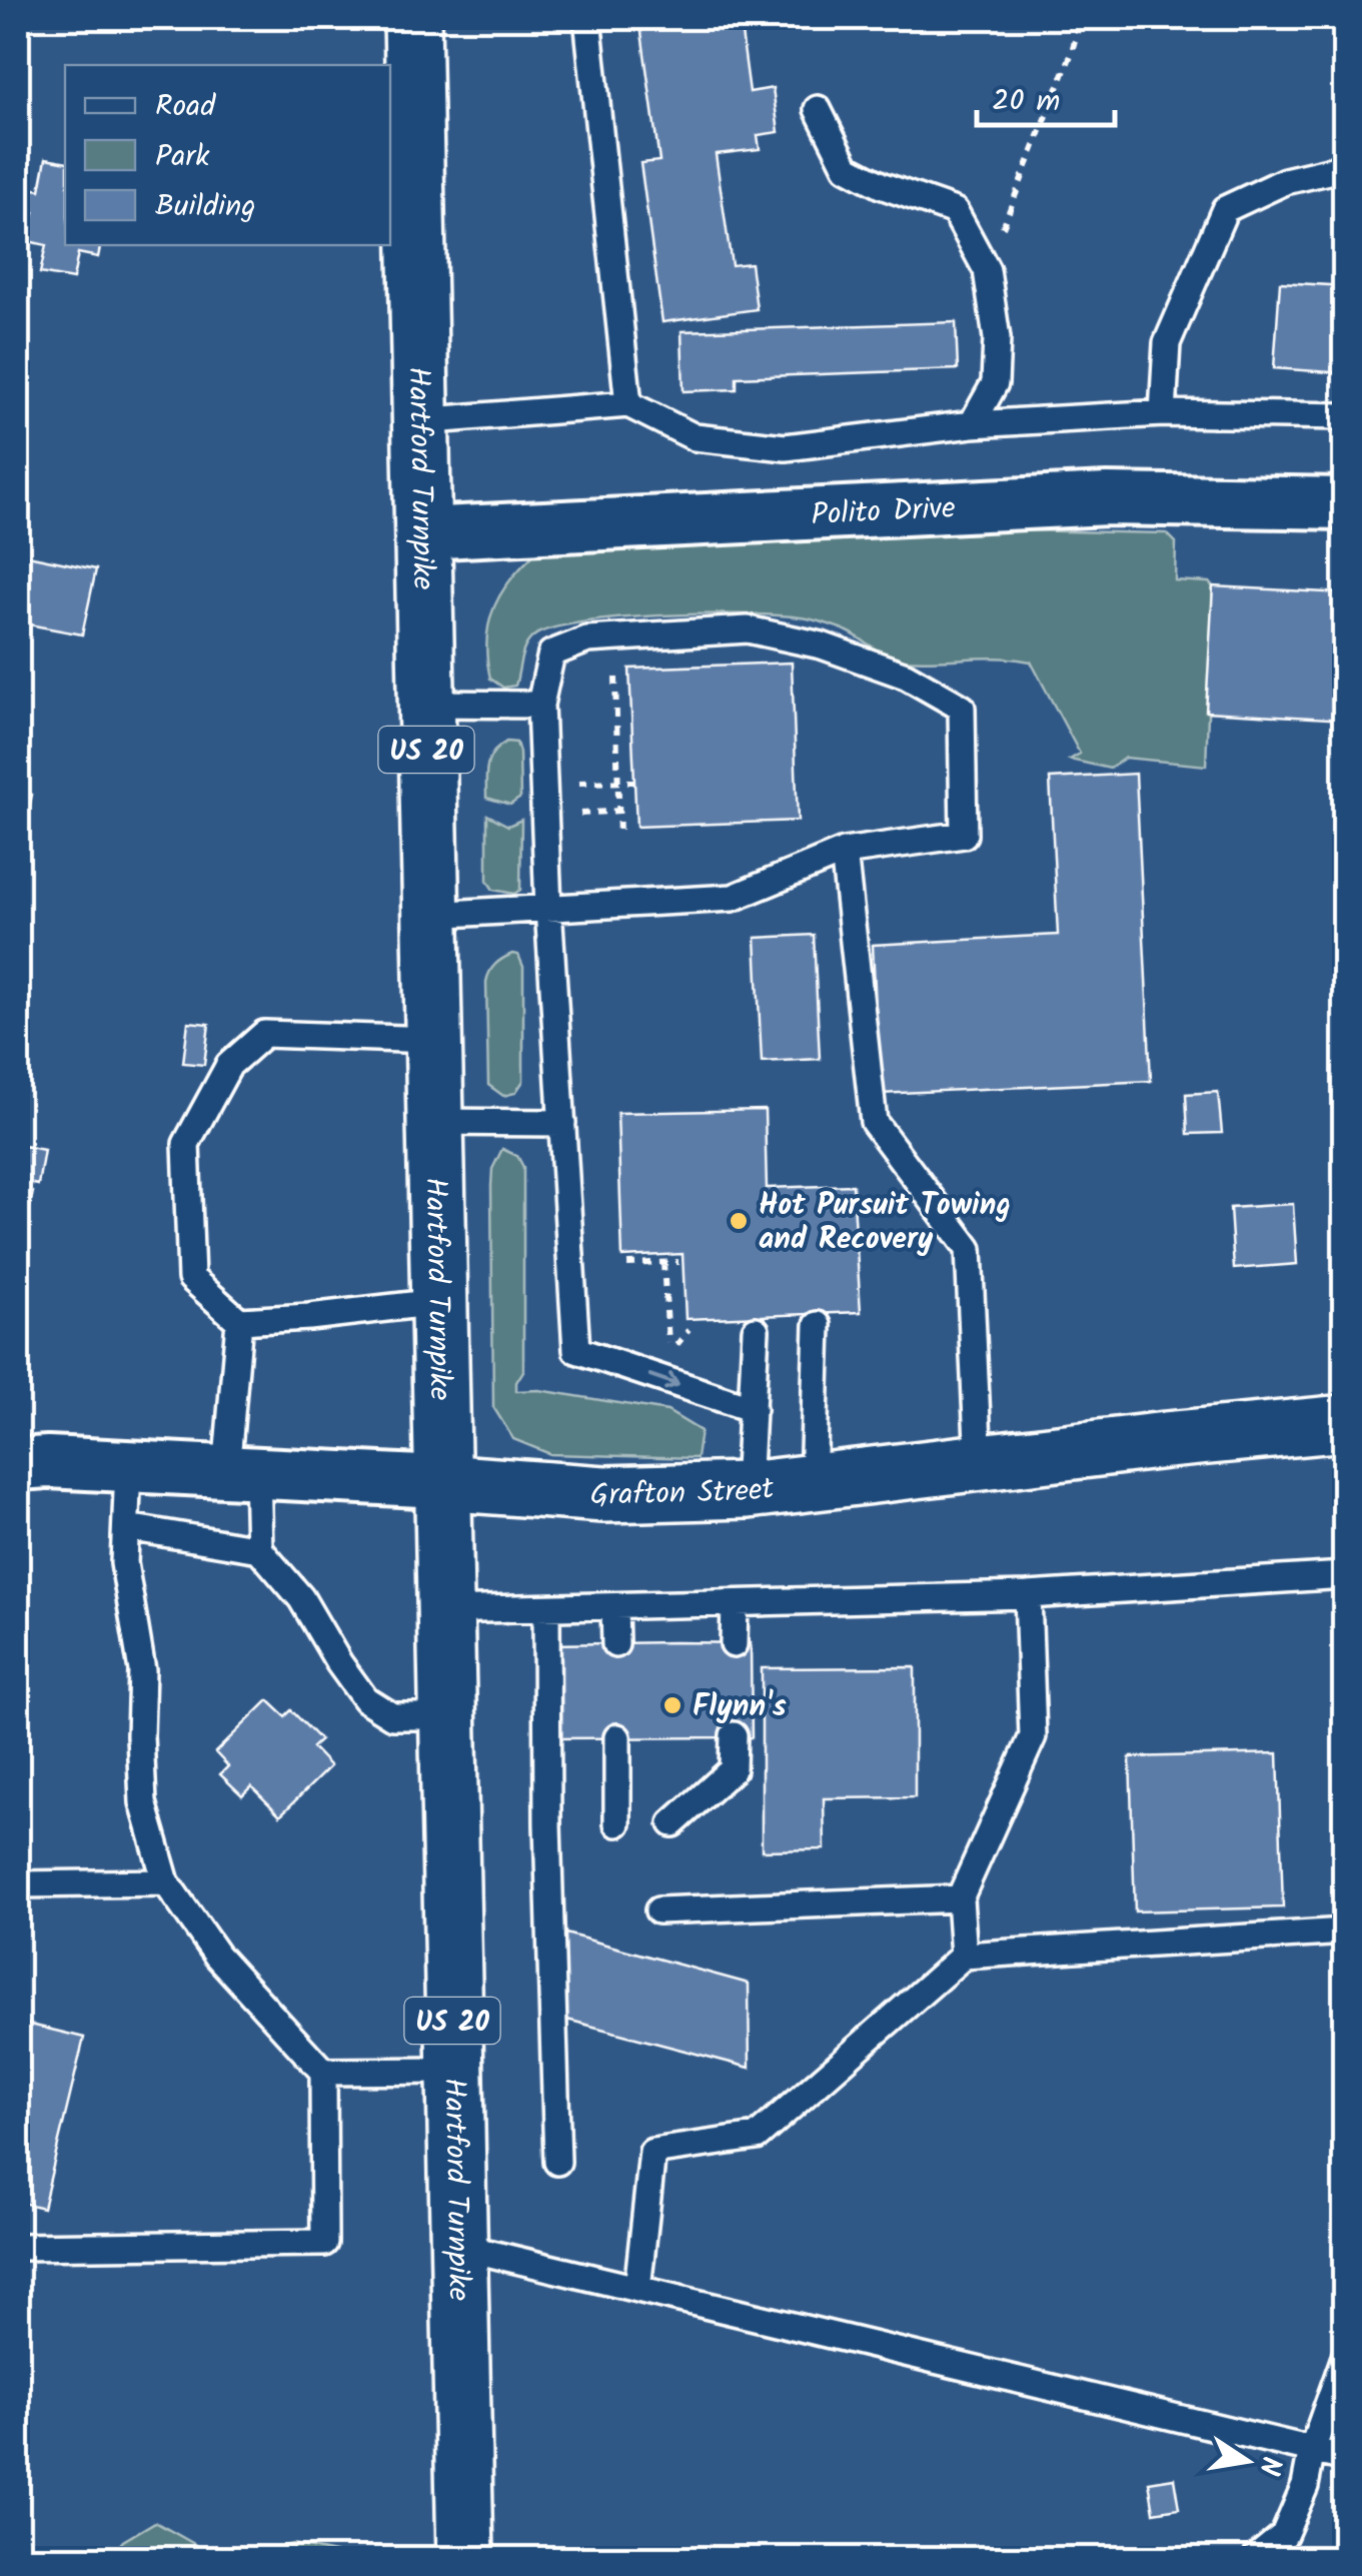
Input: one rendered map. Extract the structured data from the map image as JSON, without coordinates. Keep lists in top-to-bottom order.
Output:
{
  "streets": {
    "main road": ["Hartford Turnpike", "US 20", "Grafton Street"],
    "street": ["Polito Drive"]
  },
  "crossings": [
    ["Hartford Turnpike", "Polito Drive"],
    ["Hartford Turnpike", "Grafton Street"]
  ],
  "places": ["Hot Pursuit Towing and Recovery", "Flynn's"],
  "legend": ["Road", "Park", "Building"],
  "scale_bar": "20 m",
  "north": "right"
}
